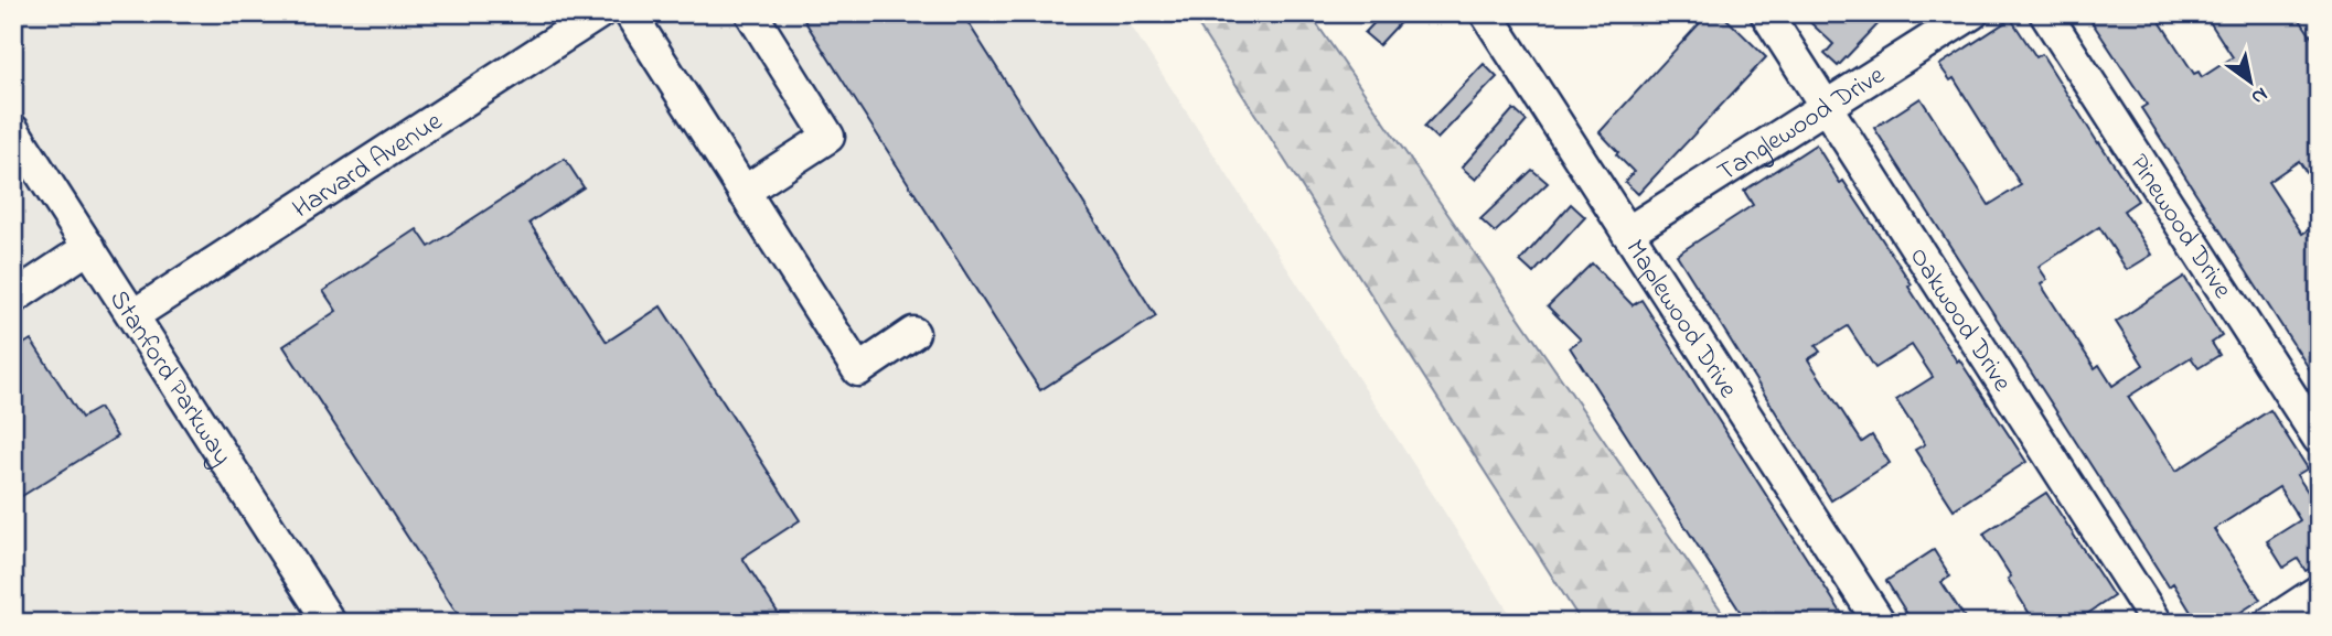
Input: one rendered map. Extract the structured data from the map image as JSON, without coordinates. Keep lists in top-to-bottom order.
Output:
{
  "streets": {
    "street": [
      "Tanglewood Drive",
      "Harvard Avenue",
      "Pinewood Drive",
      "Maplewood Drive",
      "Oakwood Drive",
      "Stanford Parkway"
    ]
  },
  "crossings": [
    ["Tanglewood Drive", "Maplewood Drive"],
    ["Tanglewood Drive", "Oakwood Drive"],
    ["Harvard Avenue", "Stanford Parkway"]
  ],
  "north": "bottom right"
}
